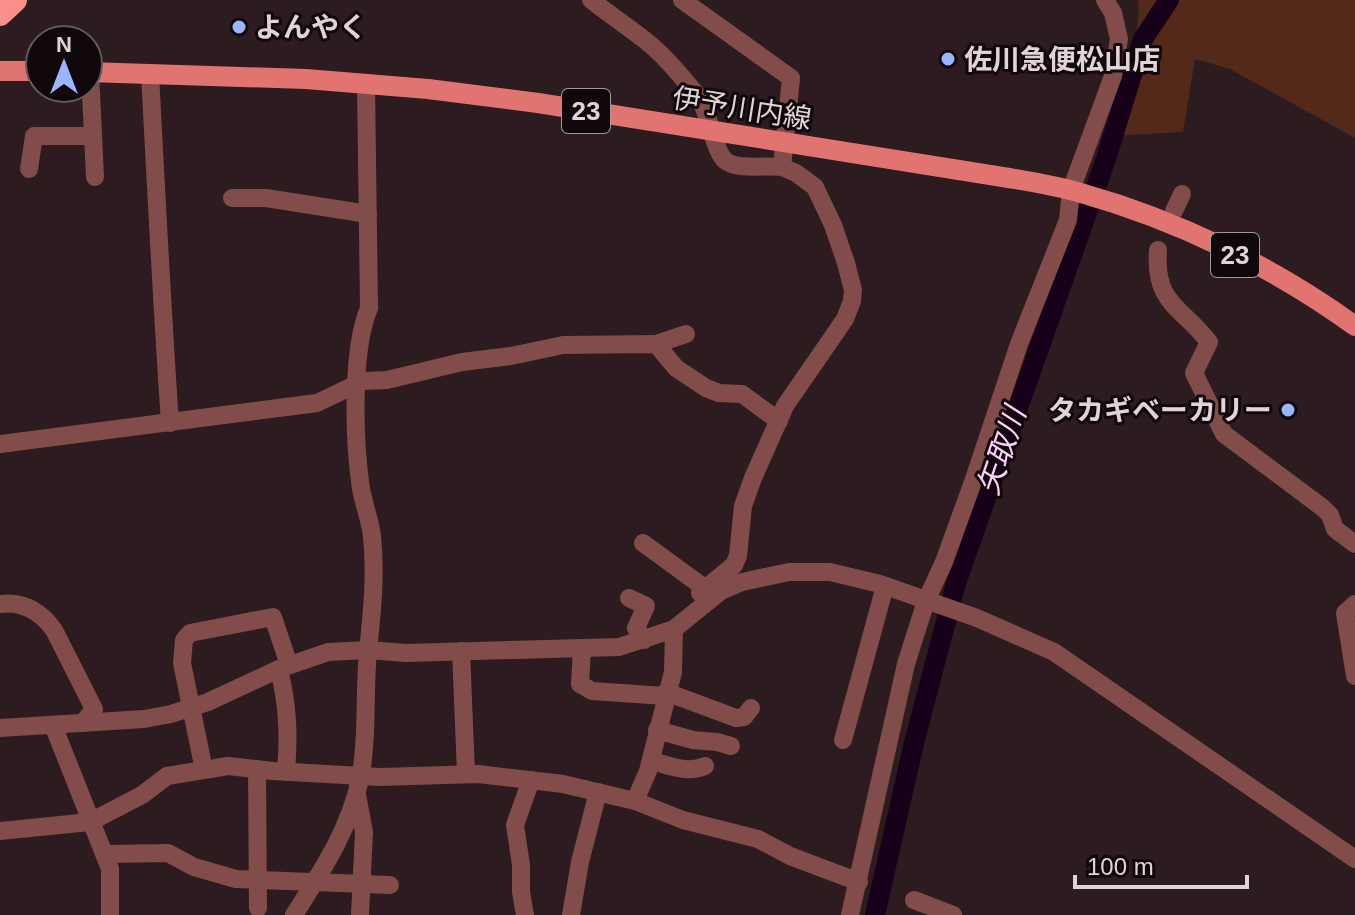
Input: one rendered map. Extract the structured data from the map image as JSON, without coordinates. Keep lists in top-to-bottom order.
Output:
{
  "streets": {
    "main road": ["伊予川内線", "23"]
  },
  "water": ["矢取川"],
  "places": ["よんやく", "佐川急便松山店", "タカギベーカリー"],
  "scale_bar": "100 m",
  "north": "top"
}
